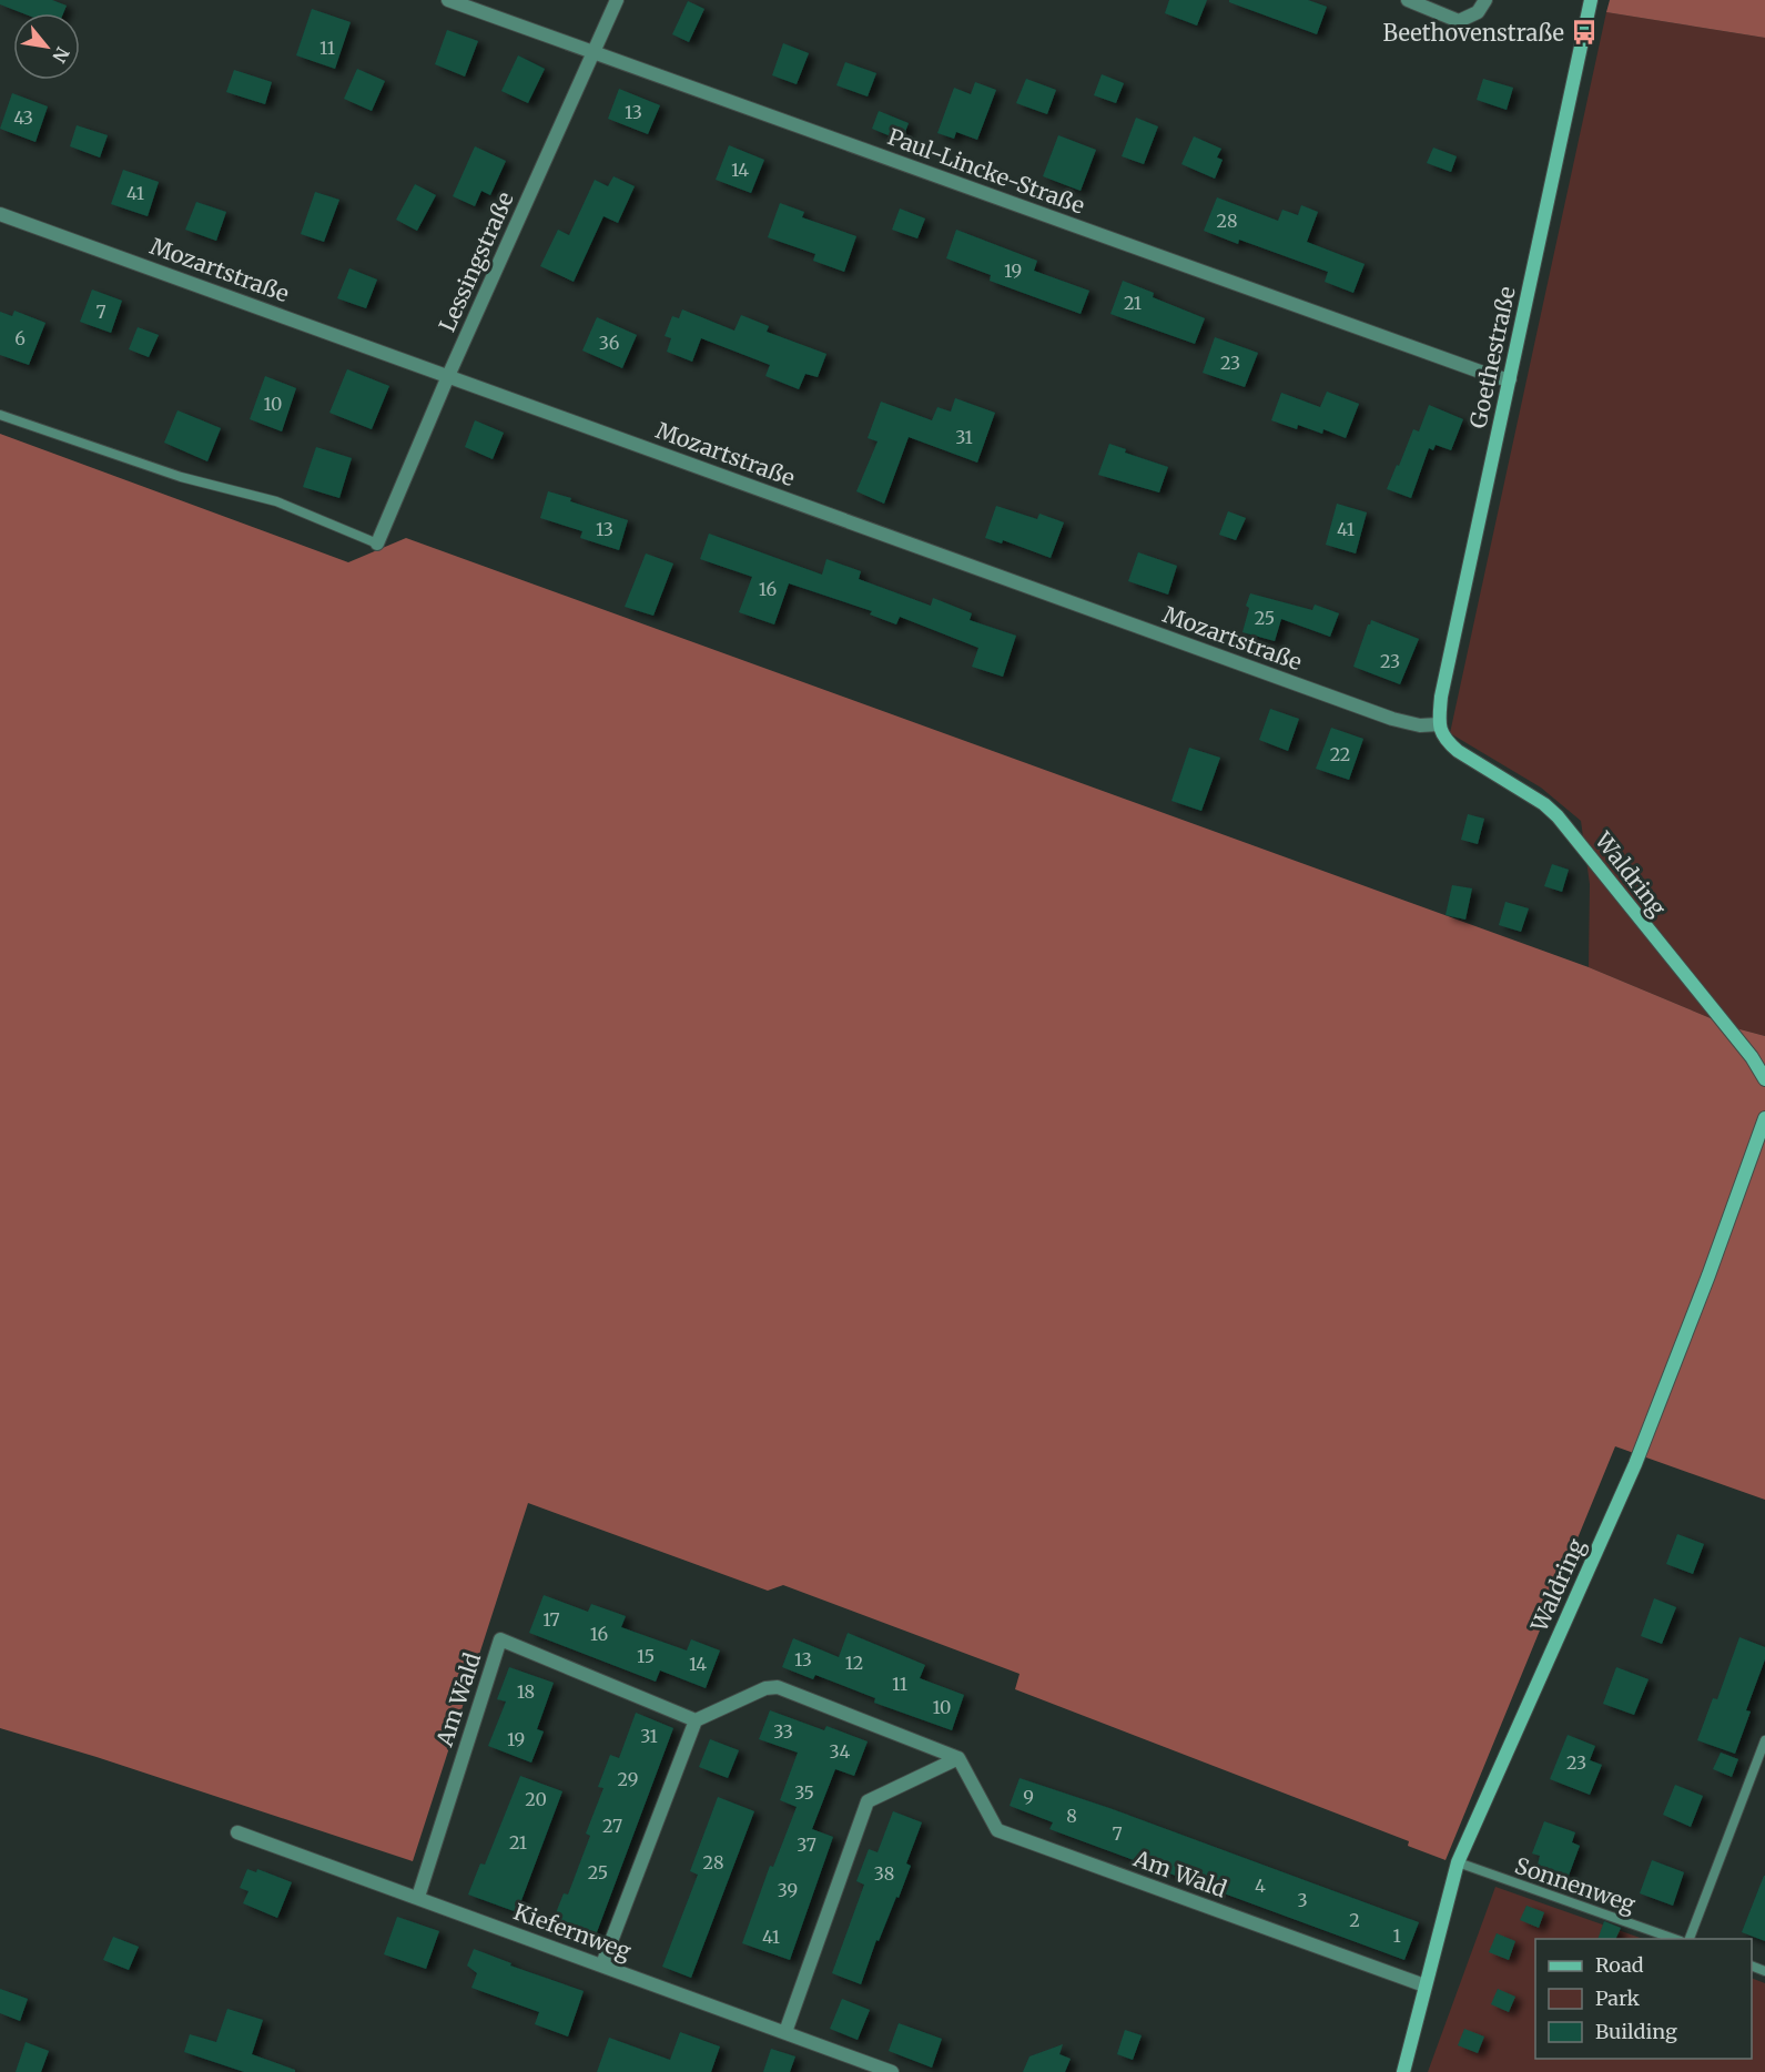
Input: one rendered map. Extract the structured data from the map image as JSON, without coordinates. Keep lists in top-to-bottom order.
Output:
{
  "streets": {
    "street": [
      "Paul-Lincke-Straße",
      "Lessingstraße",
      "Mozartstraße",
      "Goethestraße",
      "Waldring",
      "Am Wald",
      "Kiefernweg"
    ],
    "lane": ["Sonnenweg"]
  },
  "crossings": [
    ["Paul-Lincke-Straße", "Lessingstraße"],
    ["Paul-Lincke-Straße", "Goethestraße"],
    ["Lessingstraße", "Mozartstraße"],
    ["Mozartstraße", "Goethestraße"],
    ["Mozartstraße", "Waldring"],
    ["Goethestraße", "Waldring"],
    ["Waldring", "Am Wald"],
    ["Waldring", "Sonnenweg"],
    ["Am Wald", "Kiefernweg"]
  ],
  "places": {
    "bus stop": ["Beethovenstraße"]
  },
  "house_numbers": [
    "11",
    "13",
    "43",
    "14",
    "41",
    "28",
    "19",
    "21",
    "7",
    "6",
    "36",
    "23",
    "10",
    "31",
    "13",
    "41",
    "16",
    "25",
    "23",
    "22",
    "17",
    "16",
    "15",
    "13",
    "12",
    "14",
    "11",
    "18",
    "10",
    "33",
    "31",
    "19",
    "34",
    "23",
    "29",
    "35",
    "9",
    "20",
    "8",
    "27",
    "7",
    "21",
    "37",
    "28",
    "25",
    "38",
    "4",
    "39",
    "3",
    "2",
    "1",
    "41"
  ],
  "legend": ["Road", "Park", "Building"],
  "north": "bottom right"
}
